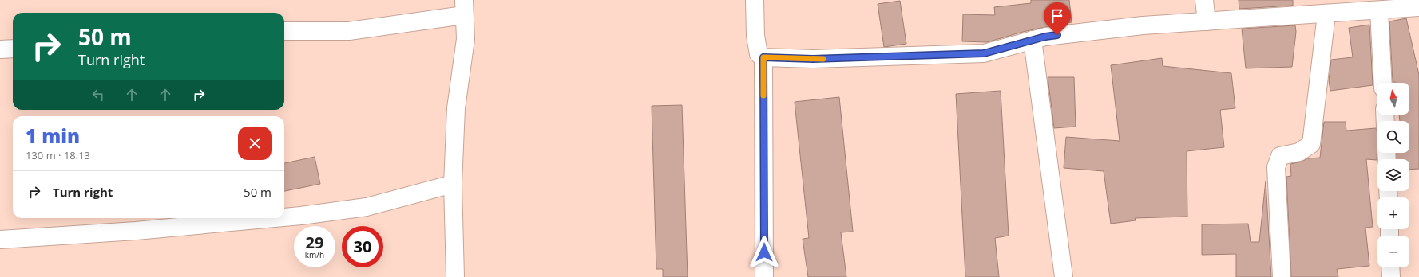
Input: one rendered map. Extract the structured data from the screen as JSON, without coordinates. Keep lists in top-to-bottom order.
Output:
{
  "north": "top",
  "page": {
    "turn": ["50 m", "Turn right"],
    "map_buttons": ["+", "−"],
    "heading": ["1 min", "130 m · 18:13"],
    "list": [
      {
        "name": "Turn right",
        "value": "50 m"
      }
    ],
    "speed": "29 km/h",
    "limit": "30"
  }
}
